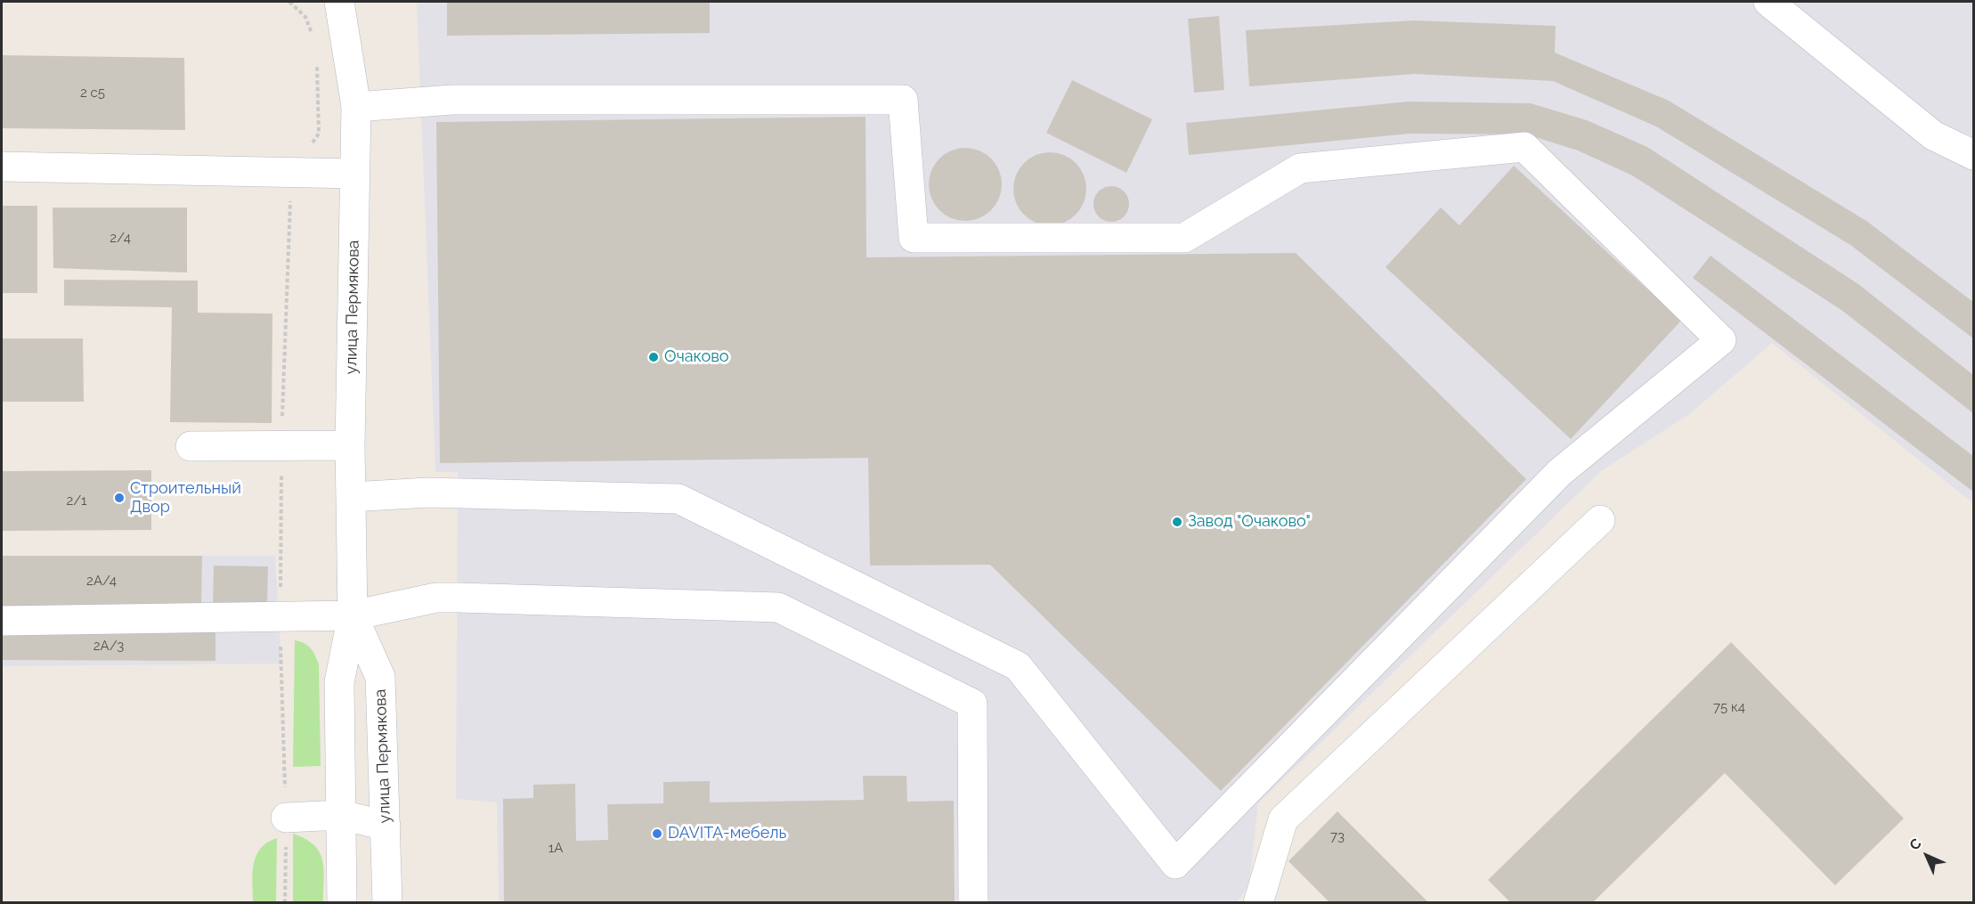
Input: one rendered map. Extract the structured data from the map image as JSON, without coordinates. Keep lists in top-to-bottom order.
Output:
{
  "streets": {
    "street": ["улица Пермякова"]
  },
  "places": [
    "Очаково",
    "Строительный Двор",
    "Завод \"Очаково\"",
    "DAVITA-мебель"
  ],
  "house_numbers": [
    "2 с5",
    "2/4",
    "2/1",
    "2А/4",
    "2А/3",
    "75 к4",
    "73",
    "1А"
  ],
  "north": "top left"
}
